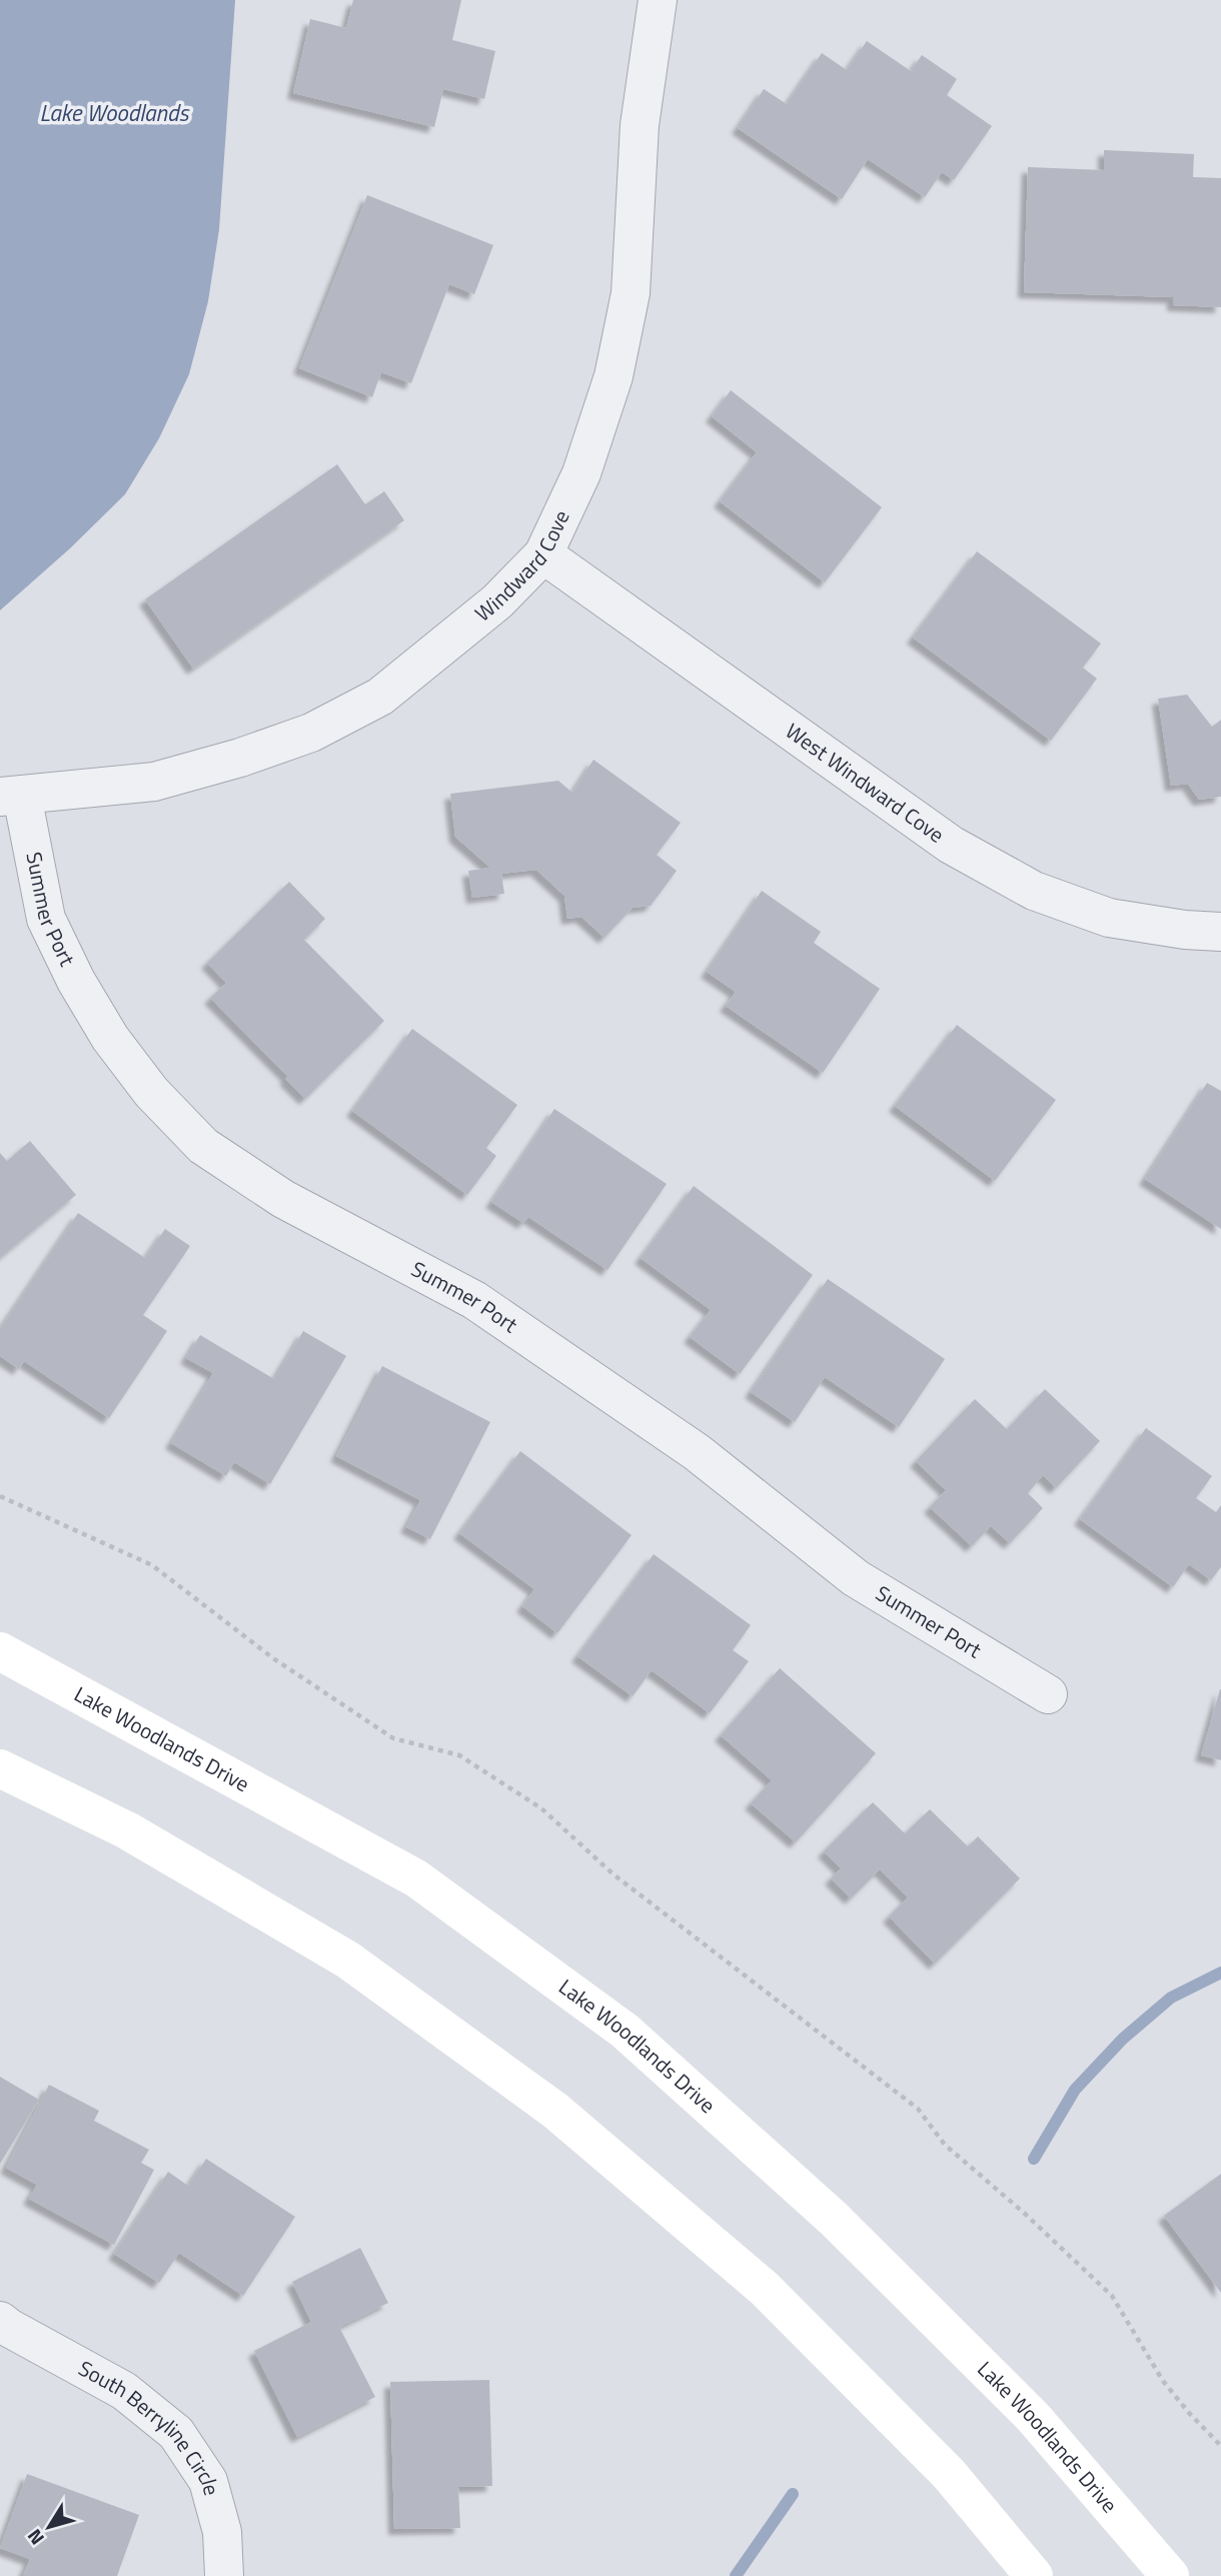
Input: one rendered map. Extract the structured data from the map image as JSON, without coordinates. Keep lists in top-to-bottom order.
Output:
{
  "streets": {
    "main road": ["Lake Woodlands Drive"],
    "street": [
      "Windward Cove",
      "West Windward Cove",
      "Summer Port",
      "South Berryline Circle"
    ]
  },
  "crossings": [
    ["Windward Cove", "West Windward Cove"],
    ["Windward Cove", "Summer Port"]
  ],
  "water": ["Lake Woodlands"],
  "north": "bottom left"
}
